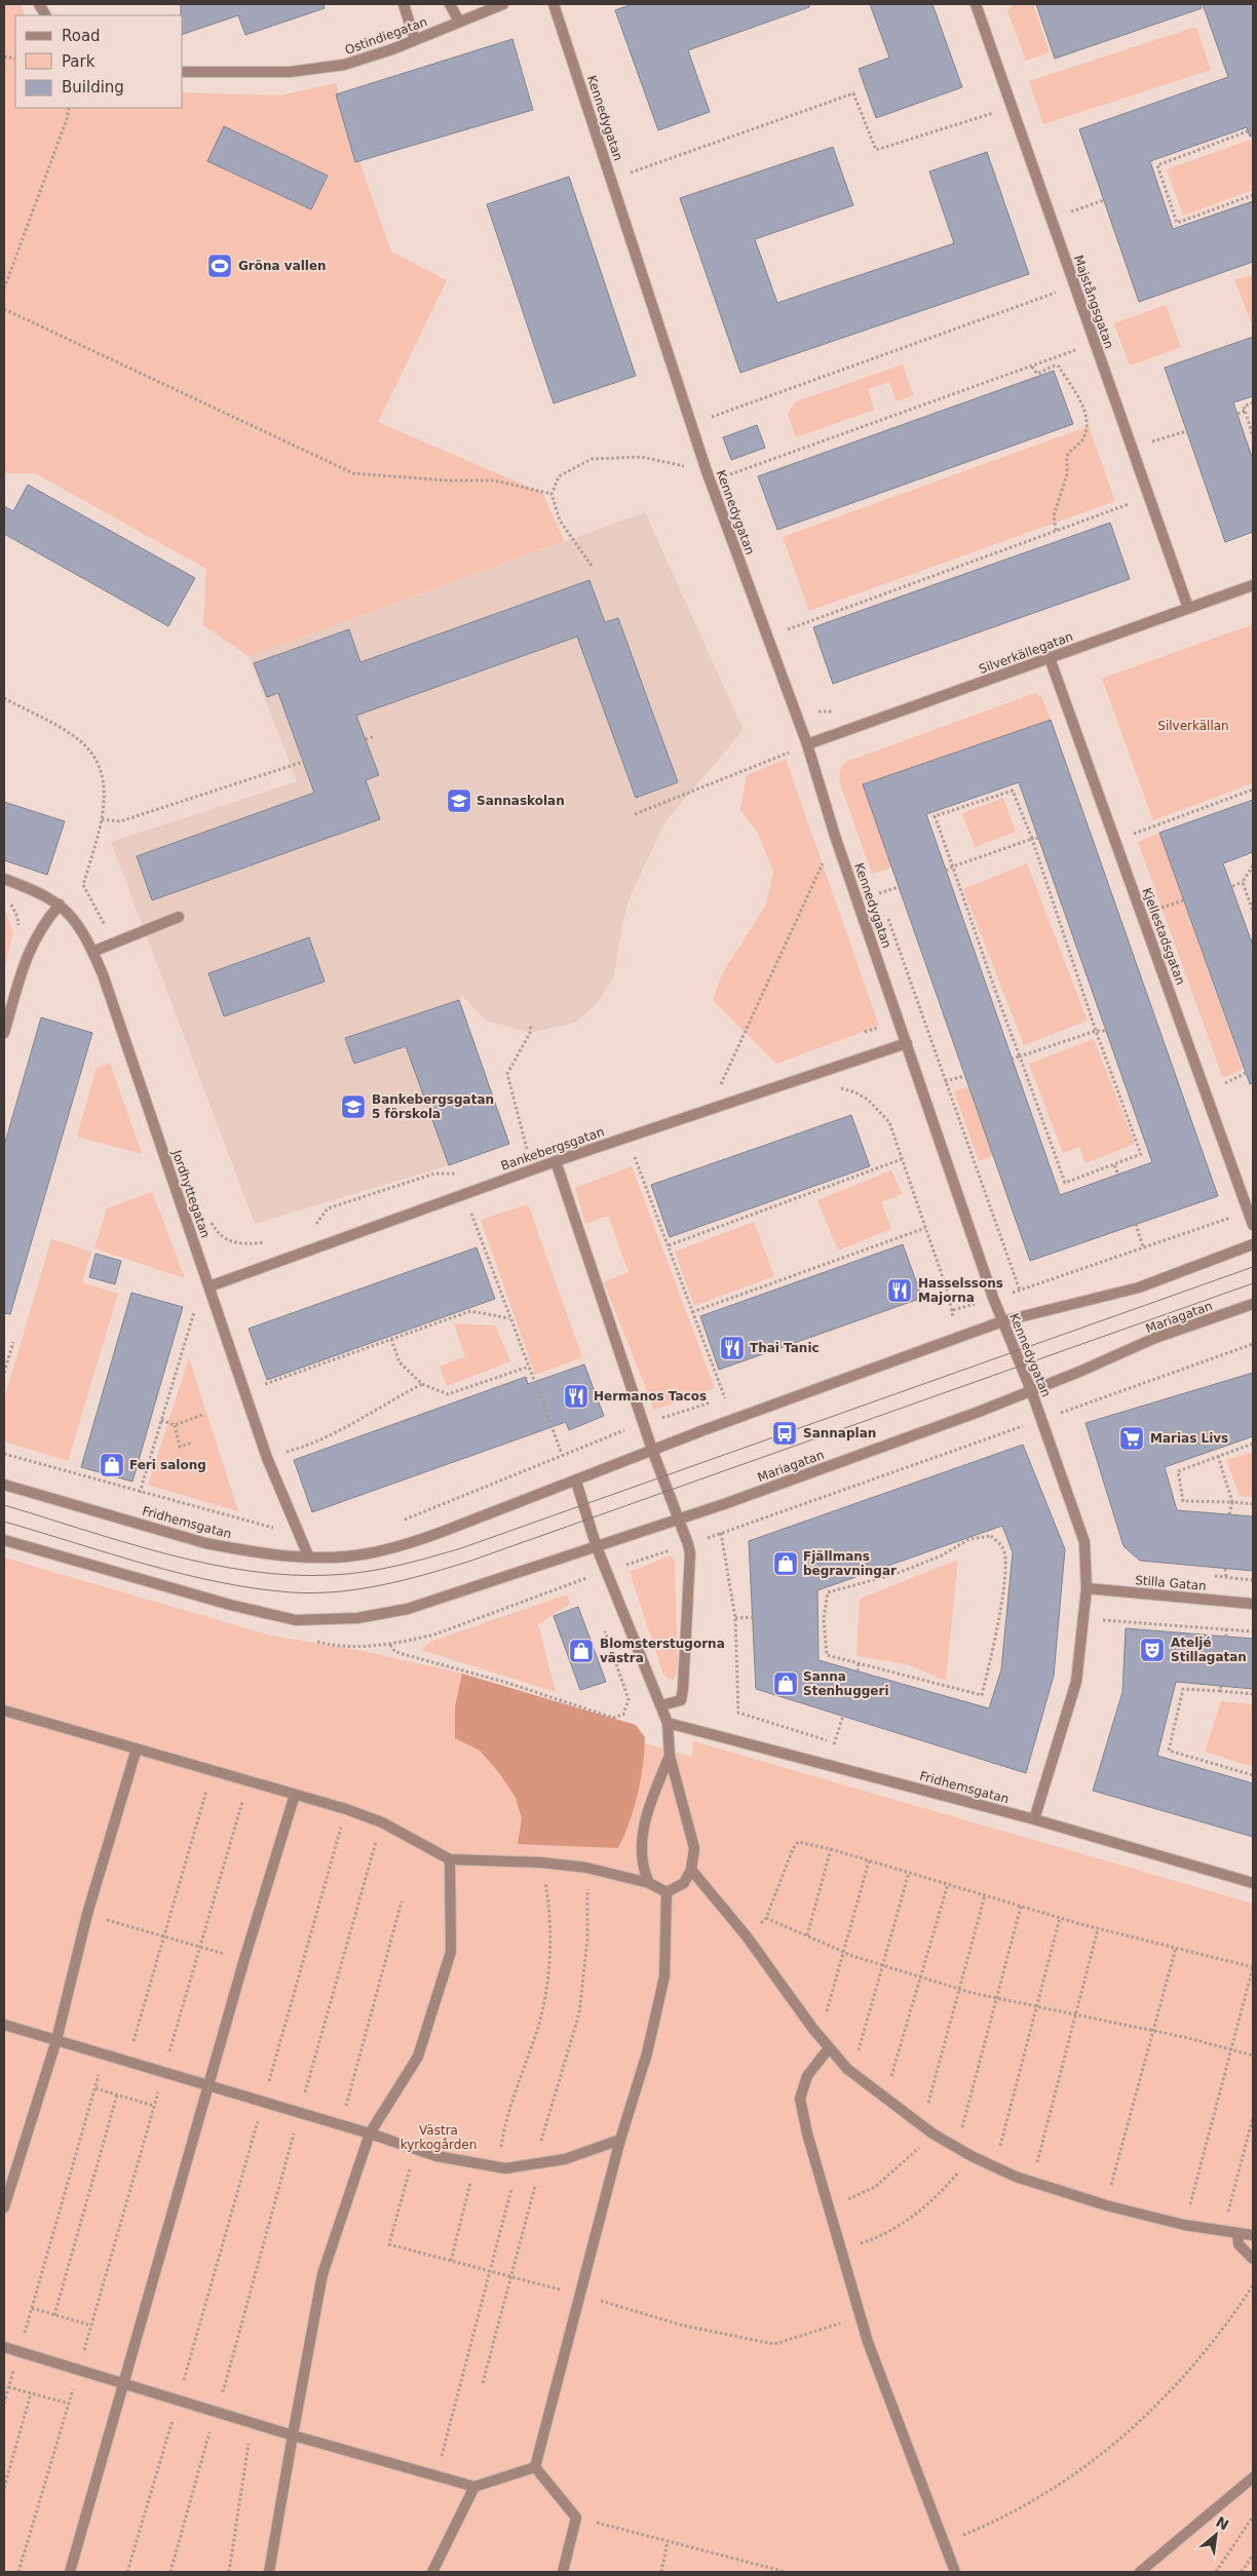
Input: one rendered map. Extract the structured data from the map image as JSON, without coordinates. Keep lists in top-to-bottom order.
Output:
{
  "streets": {
    "street": [
      "Ostindiegatan",
      "Kennedygatan",
      "Majstångsgatan",
      "Silverkällegatan",
      "Kjellestadsgatan",
      "Bankebergsgatan",
      "Jordhyttegatan",
      "Mariagatan",
      "Fridhemsgatan",
      "Stilla Gatan"
    ]
  },
  "crossings": [
    ["Kennedygatan", "Silverkällegatan"],
    ["Kennedygatan", "Bankebergsgatan"],
    ["Kennedygatan", "Mariagatan"],
    ["Kennedygatan", "Fridhemsgatan"],
    ["Kennedygatan", "Stilla Gatan"],
    ["Majstångsgatan", "Silverkällegatan"],
    ["Silverkällegatan", "Kjellestadsgatan"],
    ["Bankebergsgatan", "Jordhyttegatan"],
    ["Jordhyttegatan", "Fridhemsgatan"]
  ],
  "parks": ["Silverkällan", "Västra kyrkogården"],
  "places": {
    "sports": ["Gröna vallen"],
    "school or university": ["Sannaskolan", "Bankebergsgatan 5 förskola"],
    "restaurant": ["Hasselssons Majorna", "Thai Tanic", "Hermanos Tacos"],
    "bus stop": ["Sannaplan"],
    "supermarket": ["Marias Livs"],
    "shop": [
      "Feri salong",
      "Fjällmans begravningar",
      "Blomsterstugorna västra",
      "Sanna Stenhuggeri"
    ],
    "theatre": ["Ateljé Stillagatan"]
  },
  "legend": ["Road", "Park", "Building"],
  "north": "top right"
}
